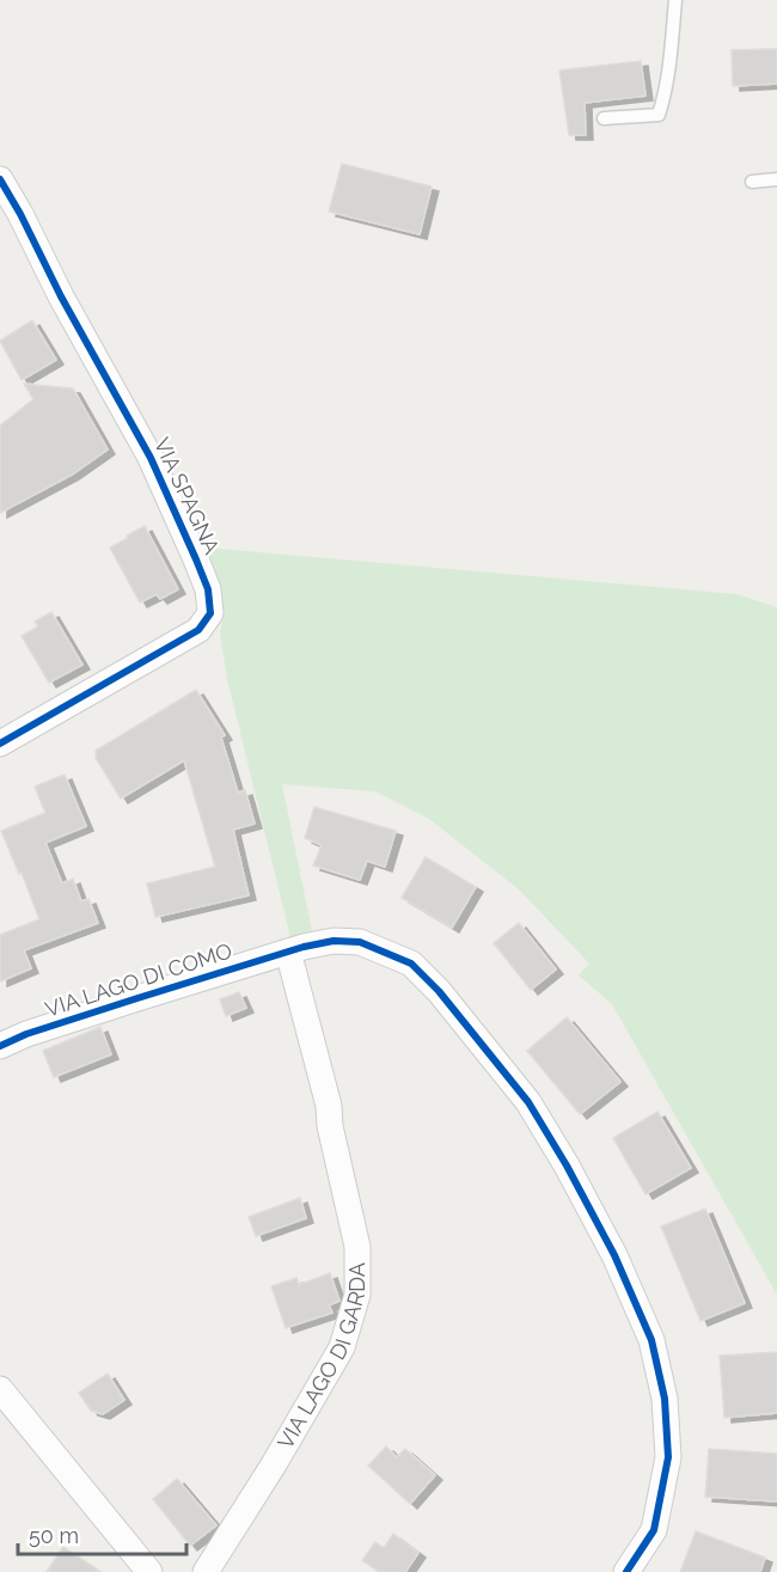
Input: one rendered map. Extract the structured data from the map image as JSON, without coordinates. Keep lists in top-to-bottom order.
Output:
{
  "streets": {
    "street": ["VIA SPAGNA", "VIA LAGO DI COMO", "VIA LAGO DI GARDA"]
  },
  "crossings": [
    ["VIA LAGO DI COMO", "VIA LAGO DI GARDA"]
  ],
  "scale_bar": "50 m"
}
